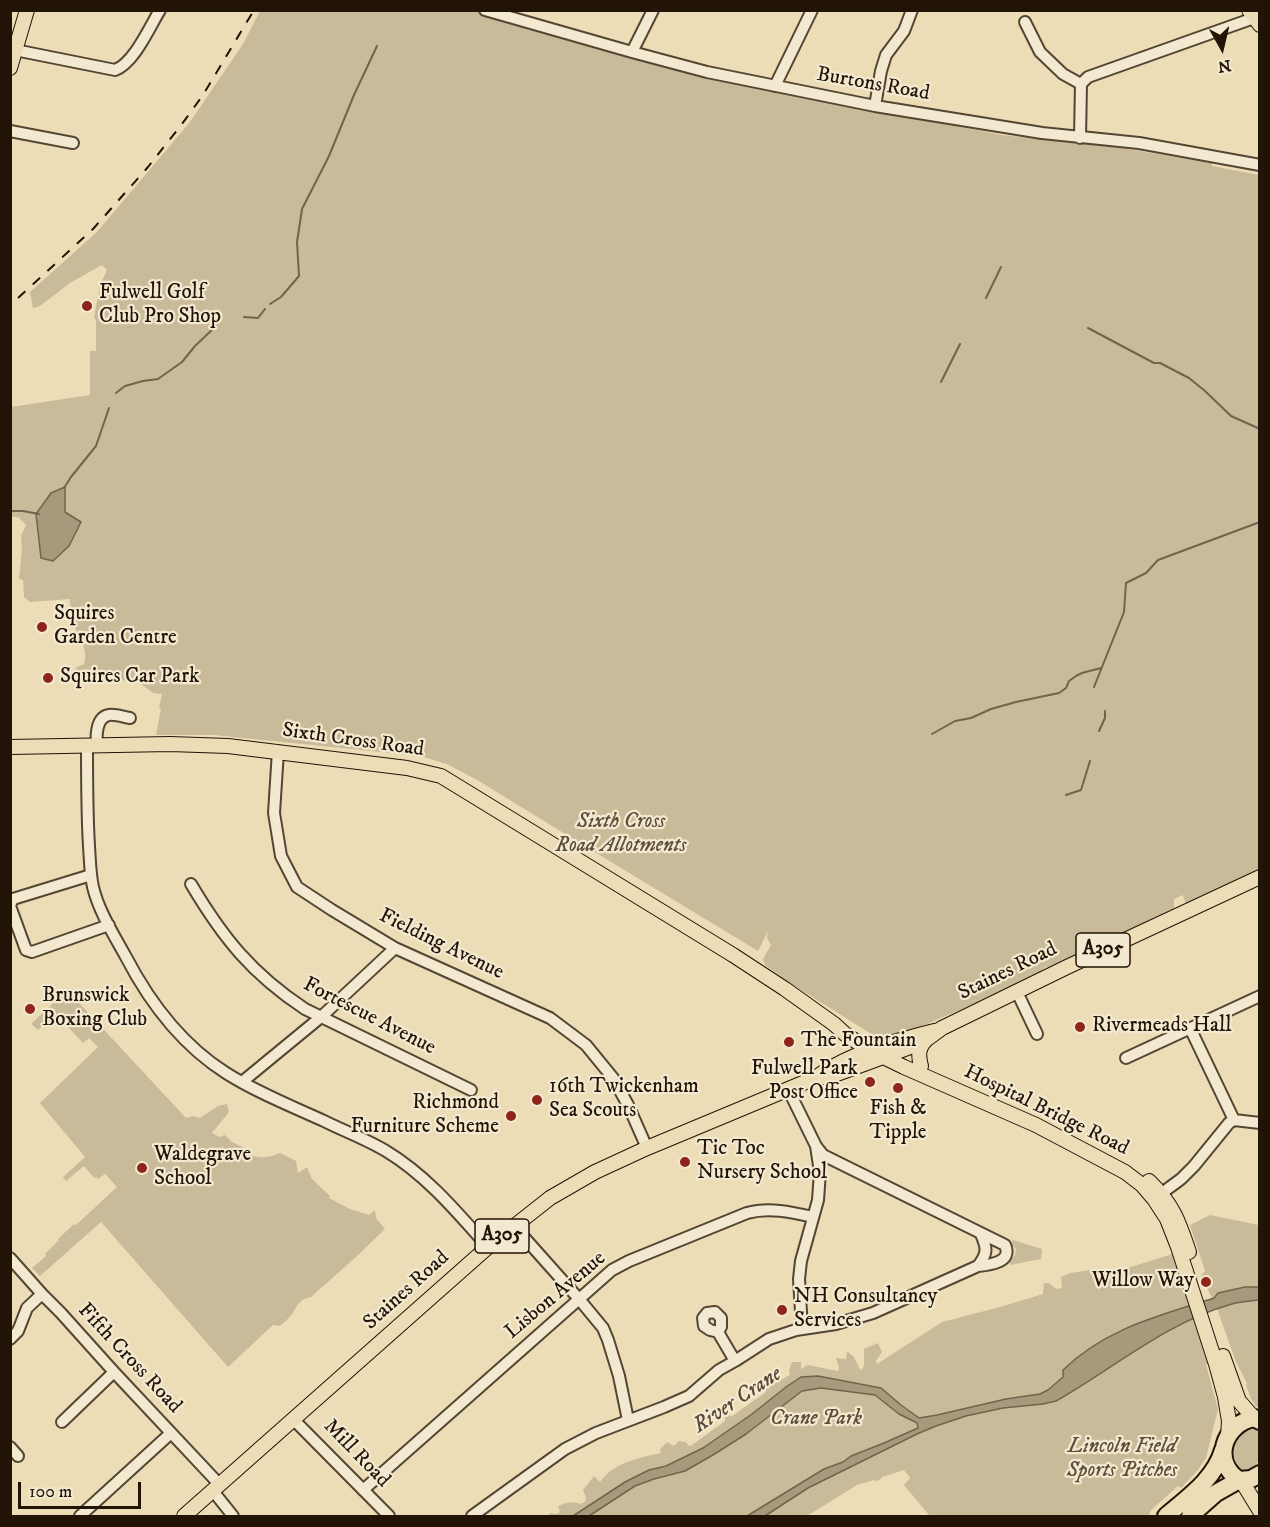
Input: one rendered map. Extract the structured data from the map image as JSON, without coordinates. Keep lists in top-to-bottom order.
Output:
{
  "streets": {
    "main road": [
      "Sixth Cross Road",
      "A305",
      "Staines Road",
      "Hospital Bridge Road"
    ],
    "street": [
      "Burtons Road",
      "Fielding Avenue",
      "Fortescue Avenue",
      "Lisbon Avenue",
      "Fifth Cross Road",
      "Mill Road"
    ]
  },
  "crossings": [
    ["Sixth Cross Road", "Fielding Avenue"],
    ["Sixth Cross Road", "Staines Road"],
    ["Sixth Cross Road", "Hospital Bridge Road"],
    ["Fielding Avenue", "Staines Road"],
    ["Staines Road", "Hospital Bridge Road"],
    ["Staines Road", "Fifth Cross Road"],
    ["Staines Road", "Mill Road"],
    ["Lisbon Avenue", "Mill Road"]
  ],
  "water": ["River Crane"],
  "parks": ["Sixth Cross Road Allotments", "Crane Park", "Lincoln Field Sports Pitches"],
  "places": [
    "Fulwell Golf Club Pro Shop",
    "Squires Garden Centre",
    "Squires Car Park",
    "Brunswick Boxing Club",
    "Rivermeads Hall",
    "The Fountain",
    "Fulwell Park Post Office",
    "Fish & Tipple",
    "16th Twickenham Sea Scouts",
    "Richmond Furniture Scheme",
    "Tic Toc Nursery School",
    "Waldegrave School",
    "Willow Way",
    "NH Consultancy Services"
  ],
  "scale_bar": "100 m",
  "north": "bottom"
}
